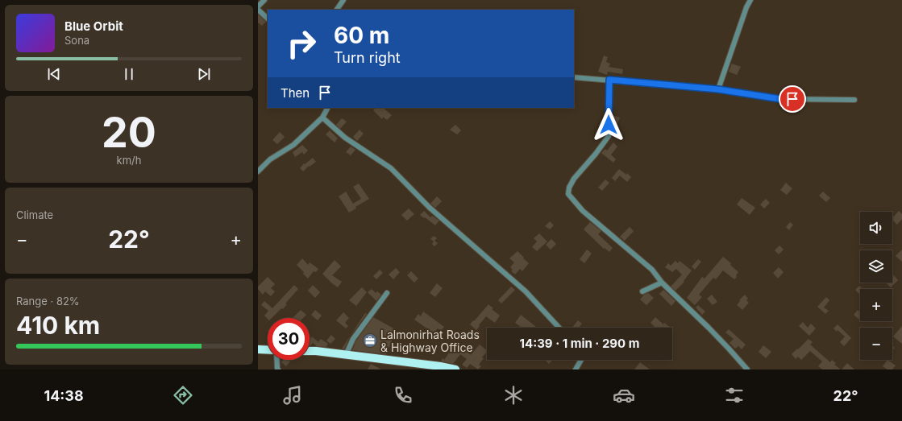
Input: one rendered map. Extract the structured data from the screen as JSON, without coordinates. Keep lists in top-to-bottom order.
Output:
{
  "places": {
    "office": ["Lalmonirhat Roads & Highway Office"]
  },
  "page": {
    "turn": ["60 m", "Turn right"],
    "song": ["Blue Orbit", "Sona"],
    "then": "Then",
    "tile": [
      ["20", "km/h"],
      "Climate",
      ["Range · 82%", "410 km"]
    ],
    "map_buttons": ["+", "−"],
    "heat": ["−", "22°", "+"],
    "limit": "30",
    "trip": "14:39 · 1 min · 290 m",
    "tabs": ["14:38", "22°"]
  }
}
